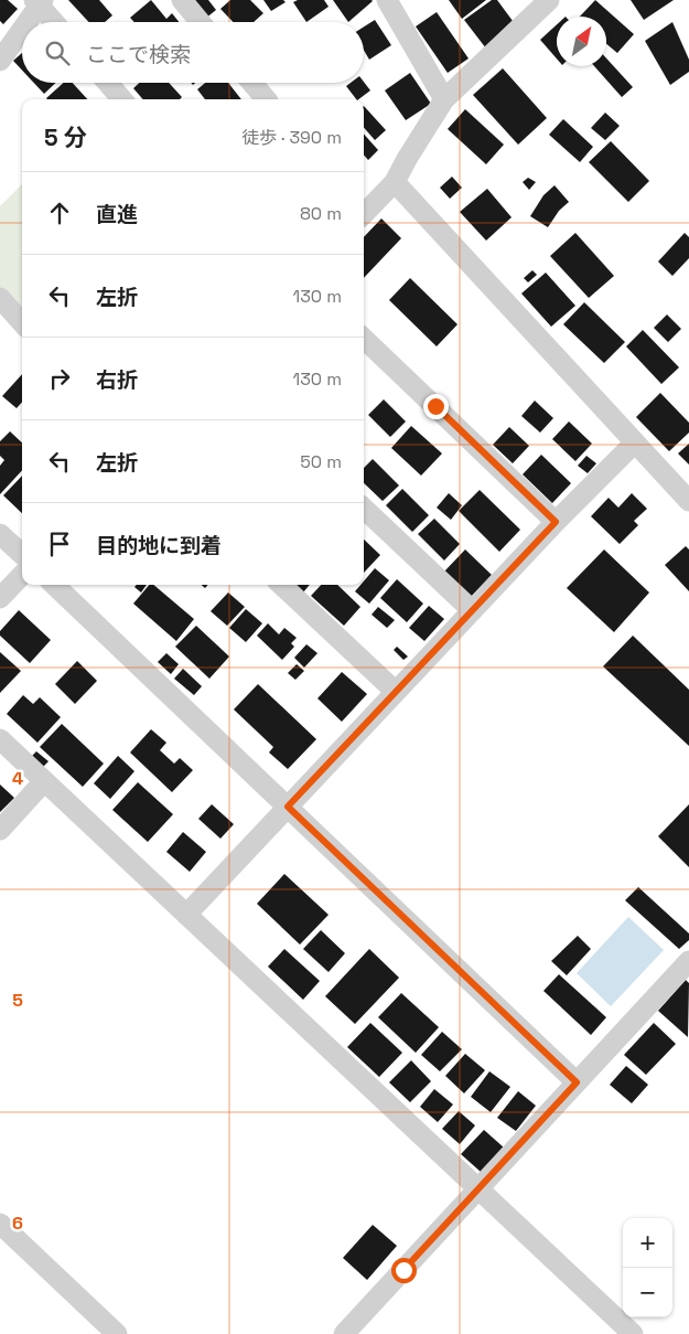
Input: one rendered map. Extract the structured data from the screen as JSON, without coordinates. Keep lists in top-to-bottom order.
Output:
{
  "north": "top right",
  "page": {
    "search": "ここで検索",
    "heading": ["5 分", "徒歩 · 390 m"],
    "list": [
      ["直進", "80 m"],
      ["左折", "130 m"],
      ["右折", "130 m"],
      ["左折", "50 m"],
      "目的地に到着"
    ],
    "map_buttons": ["+", "−"]
  },
  "grid": {
    "rows": ["4", "5", "6"]
  }
}
